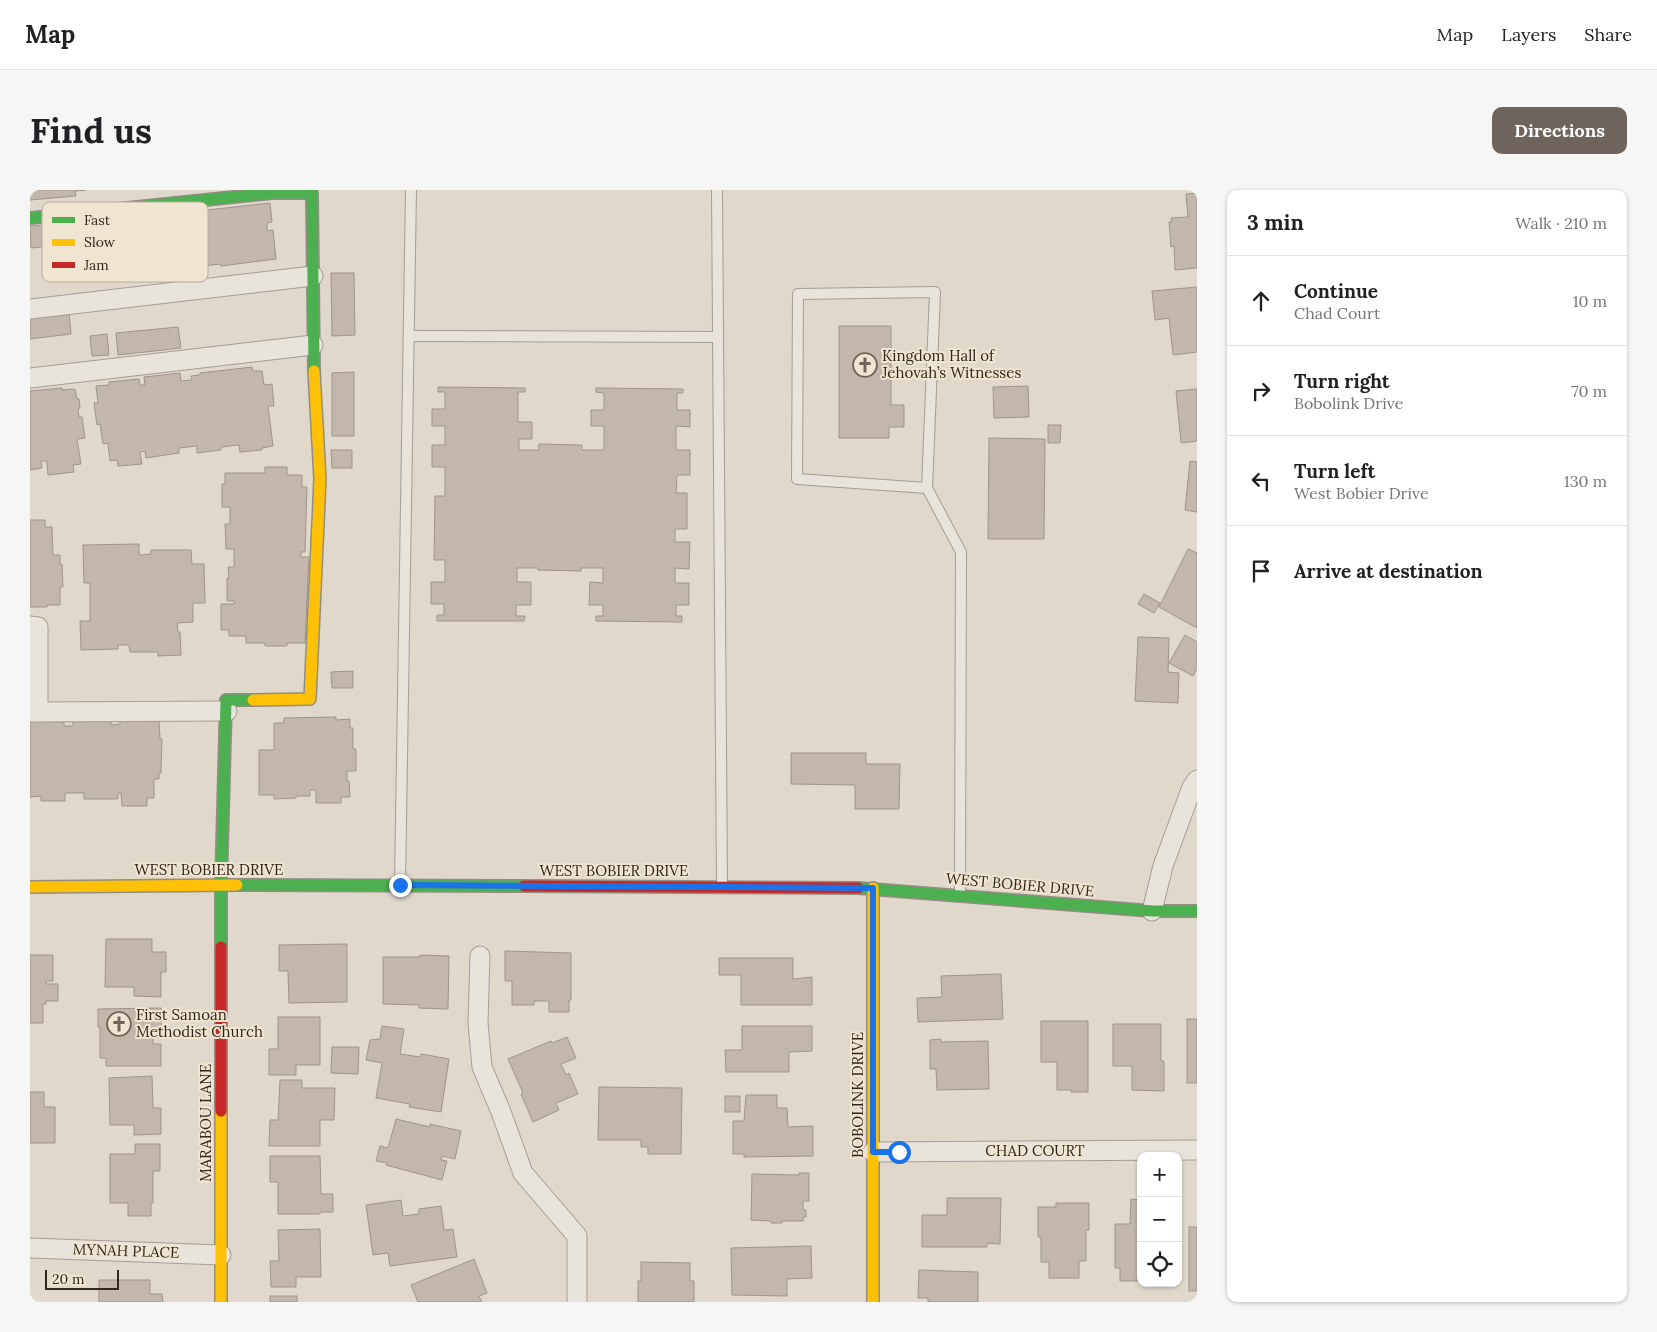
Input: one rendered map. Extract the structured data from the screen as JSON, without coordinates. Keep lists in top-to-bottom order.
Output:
{
  "streets": {
    "street": [
      "WEST BOBIER DRIVE",
      "BOBOLINK DRIVE",
      "MARABOU LANE",
      "CHAD COURT",
      "MYNAH PLACE"
    ]
  },
  "crossings": [
    ["WEST BOBIER DRIVE", "BOBOLINK DRIVE"],
    ["WEST BOBIER DRIVE", "MARABOU LANE"],
    ["BOBOLINK DRIVE", "CHAD COURT"],
    ["MARABOU LANE", "MYNAH PLACE"]
  ],
  "places": {
    "church": ["Kingdom Hall of Jehovah’s Witnesses", "First Samoan Methodist Church"]
  },
  "legend": ["Fast", "Slow", "Jam"],
  "scale_bar": "20 m",
  "page": {
    "header": "Map",
    "nav": ["Map", "Layers", "Share"],
    "buttons": "Directions",
    "title": "Find us",
    "heading": ["3 min", "Walk · 210 m"],
    "list": [
      ["Continue", "Chad Court", "10 m"],
      ["Turn right", "Bobolink Drive", "70 m"],
      ["Turn left", "West Bobier Drive", "130 m"],
      "Arrive at destination"
    ],
    "map_buttons": ["+", "−"],
    "scale": "20 m"
  }
}
